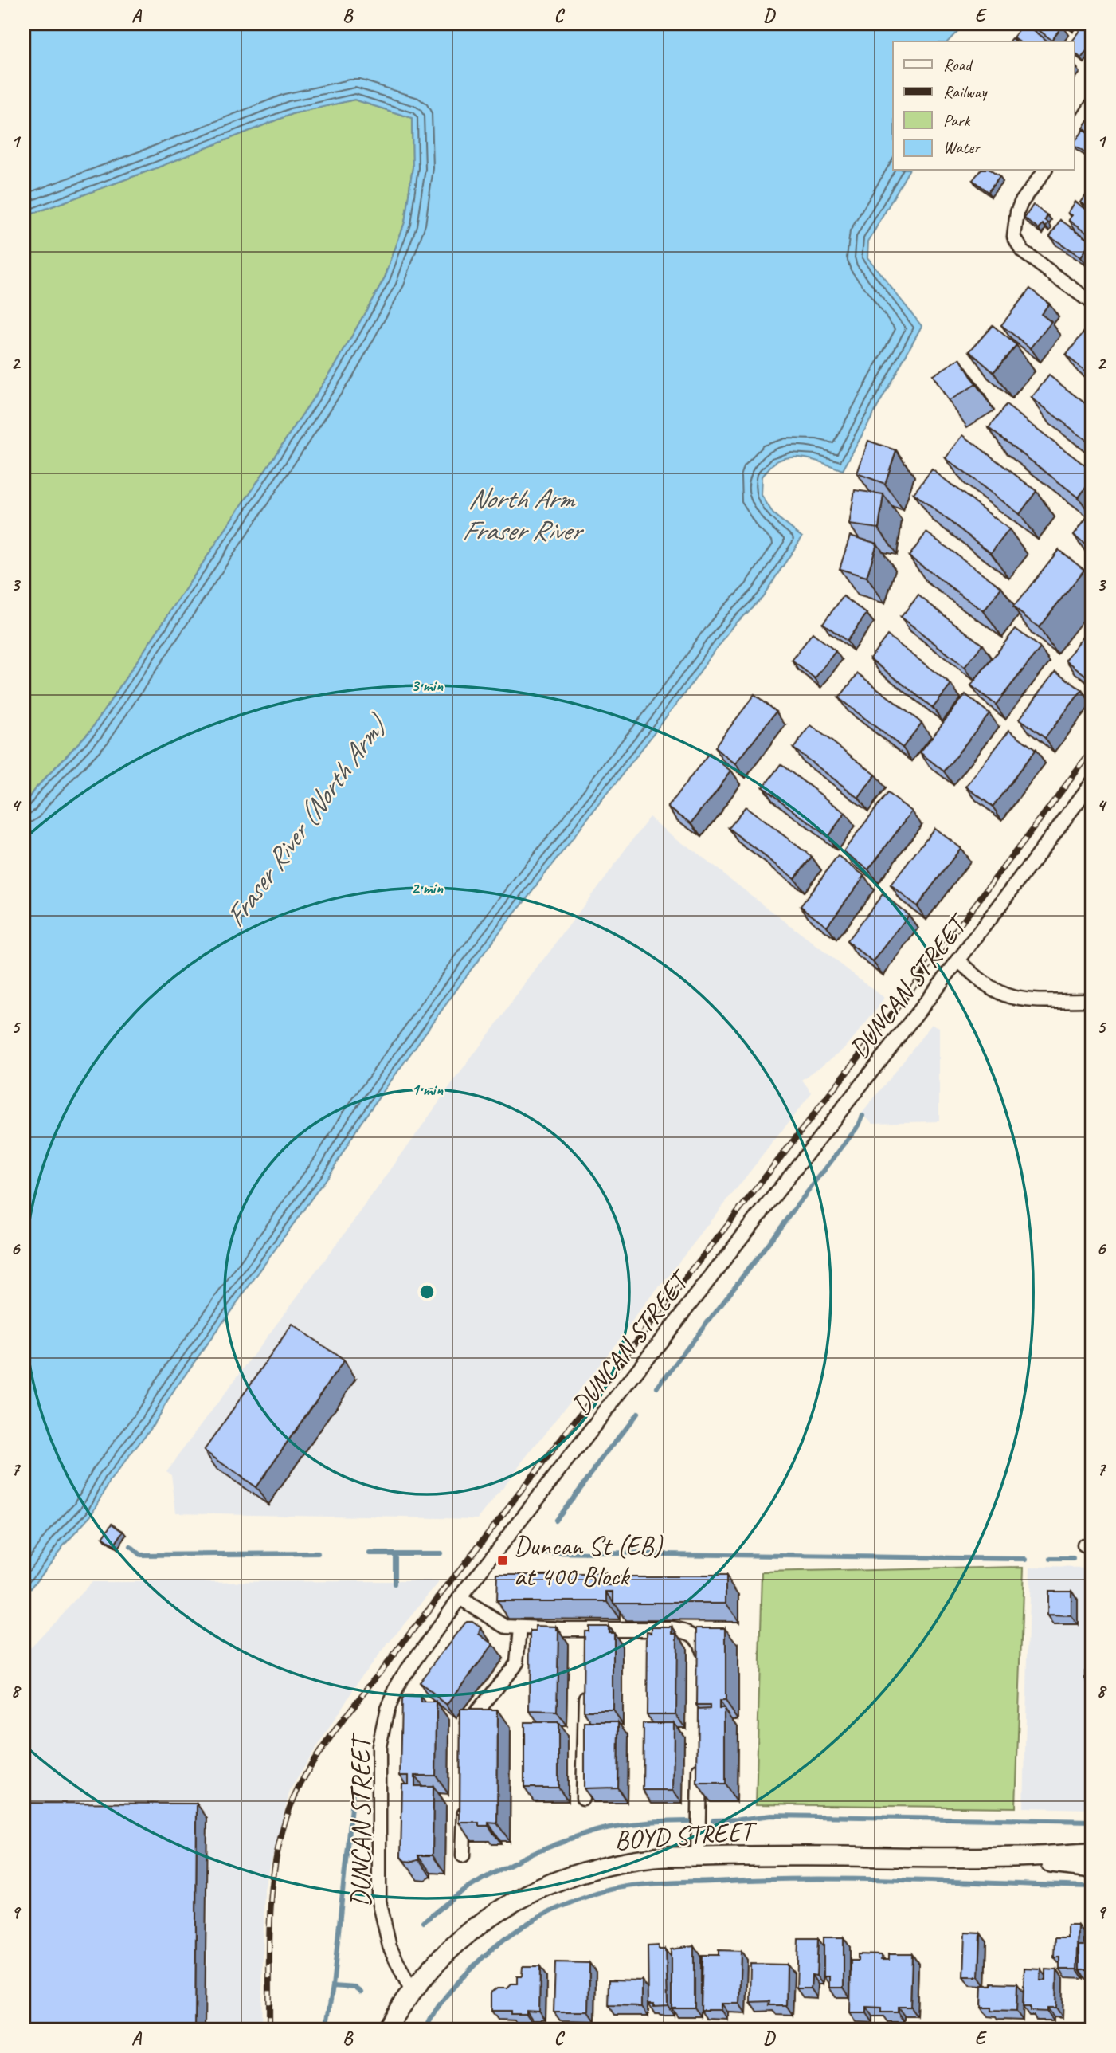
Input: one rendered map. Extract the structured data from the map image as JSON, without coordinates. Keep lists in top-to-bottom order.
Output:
{
  "streets": {
    "main road": ["BOYD STREET"],
    "street": ["DUNCAN STREET"]
  },
  "crossings": [
    ["DUNCAN STREET", "BOYD STREET"]
  ],
  "water": ["North Arm Fraser River", "Fraser River (North Arm)"],
  "places": {
    "transit": ["Duncan St (EB) at 400 Block"]
  },
  "legend": [
    "Road",
    "Railway",
    "Park",
    "Water"
  ],
  "grid": {
    "columns": [
      "A",
      "B",
      "C",
      "D",
      "E"
    ],
    "rows": [
      "1",
      "2",
      "3",
      "4",
      "5",
      "6",
      "7",
      "8",
      "9"
    ]
  },
  "rings": ["3 min", "2 min", "1 min"]
}
